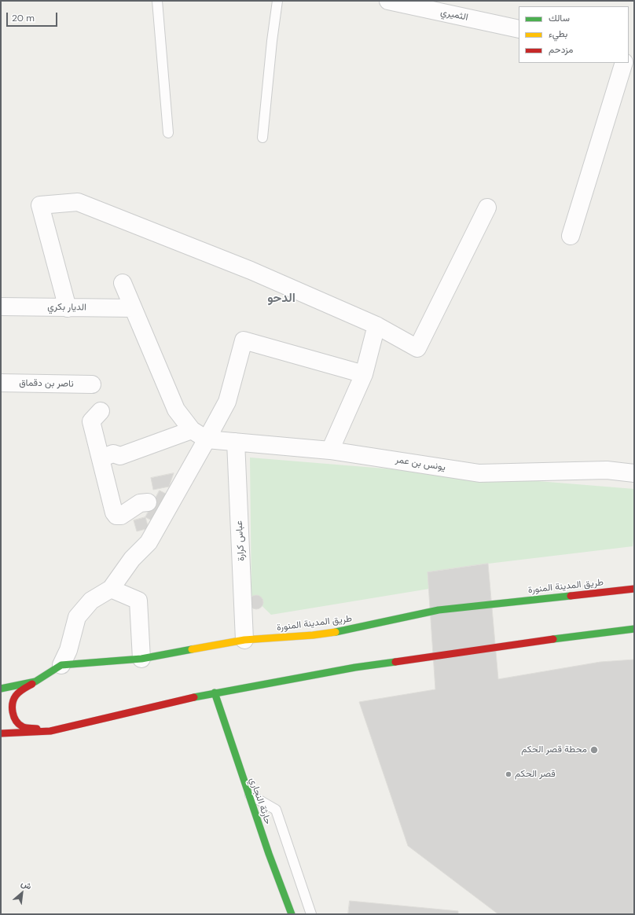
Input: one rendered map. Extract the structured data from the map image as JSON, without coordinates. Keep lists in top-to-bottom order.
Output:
{
  "streets": {
    "main road": ["طريق المدينة المنورة", "حارثة النجاري"],
    "street": [
      "الثميري",
      "الديار بكري",
      "ناصر بن دقماق",
      "يونس بن عمر",
      "عباس كرارة"
    ]
  },
  "crossings": [
    ["يونس بن عمر", "عباس كرارة"],
    ["عباس كرارة", "طريق المدينة المنورة"]
  ],
  "districts": ["الدحو"],
  "places": ["محطة قصر الحكم", "قصر الحكم"],
  "legend": ["سالك", "بطيء", "مزدحم"],
  "scale_bar": "20 m",
  "north": "top right"
}
